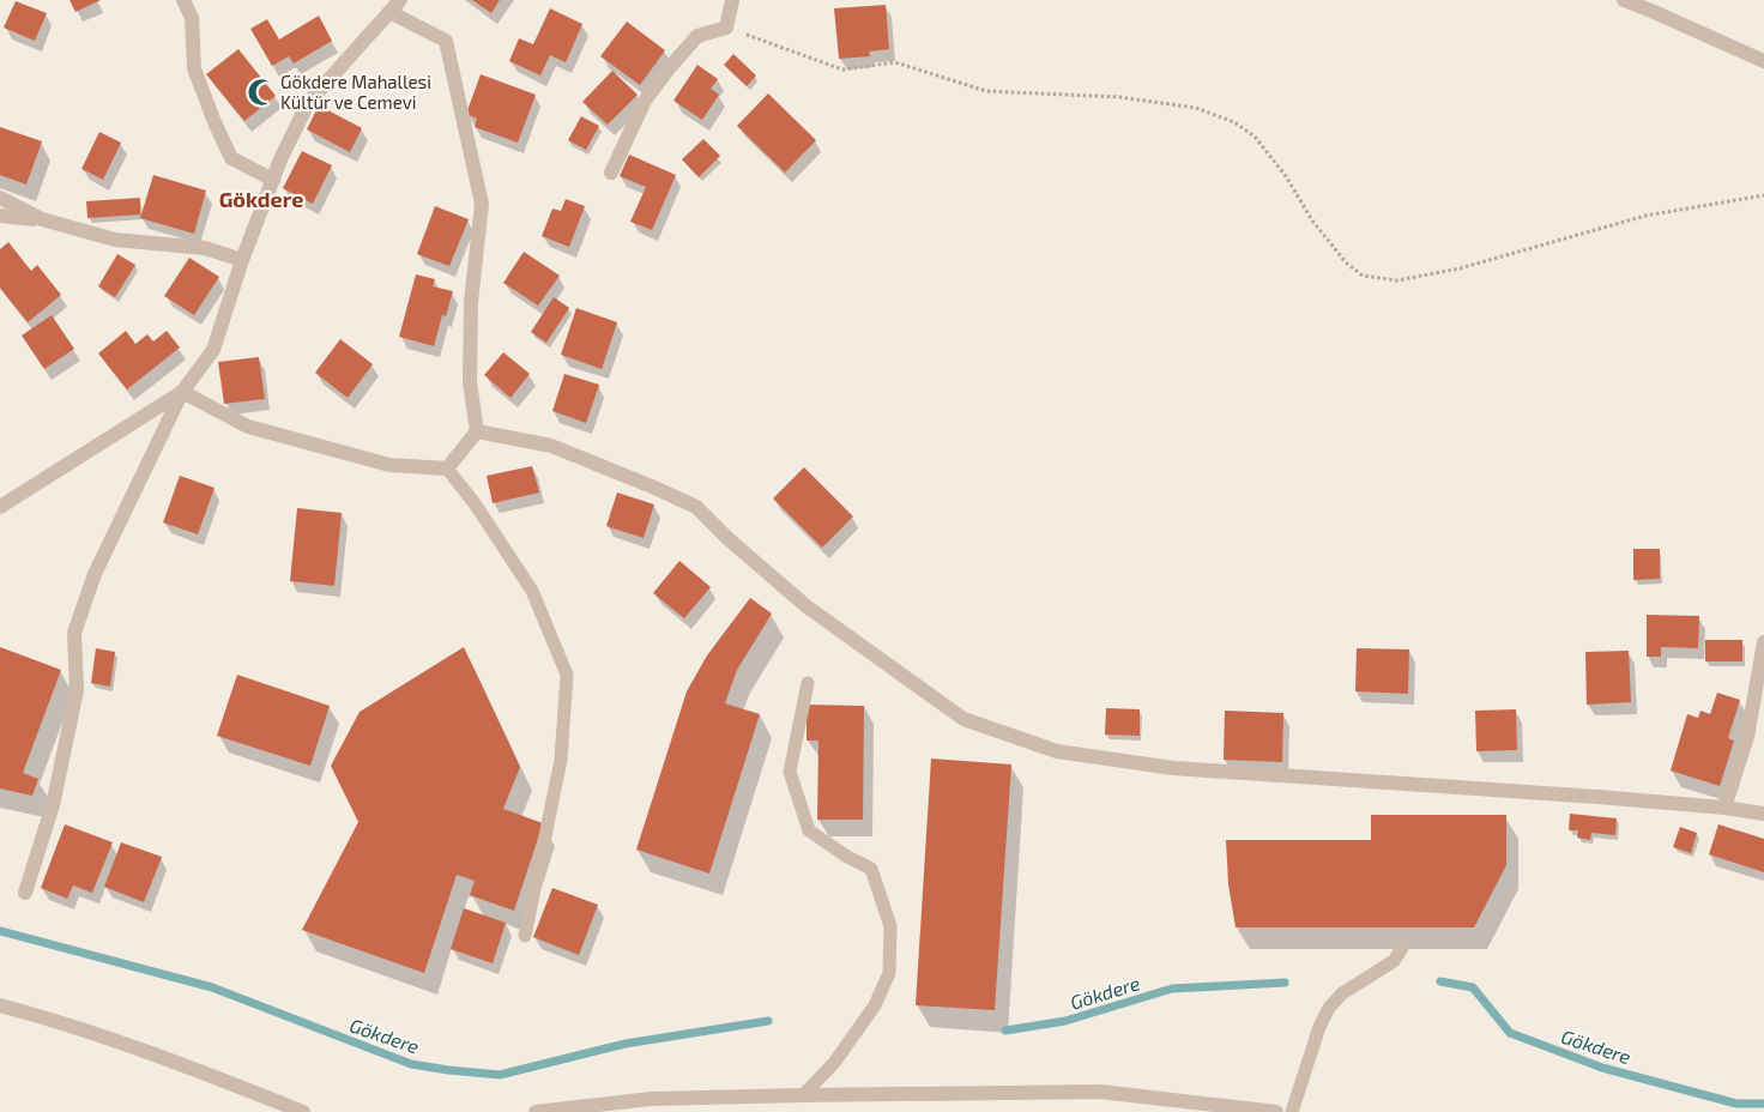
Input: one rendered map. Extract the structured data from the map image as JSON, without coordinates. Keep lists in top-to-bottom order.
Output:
{
  "districts": ["Gökdere"],
  "water": ["Gökdere"],
  "places": {
    "mosque": ["Gökdere Mahallesi Kültür ve Cemevi"]
  }
}
